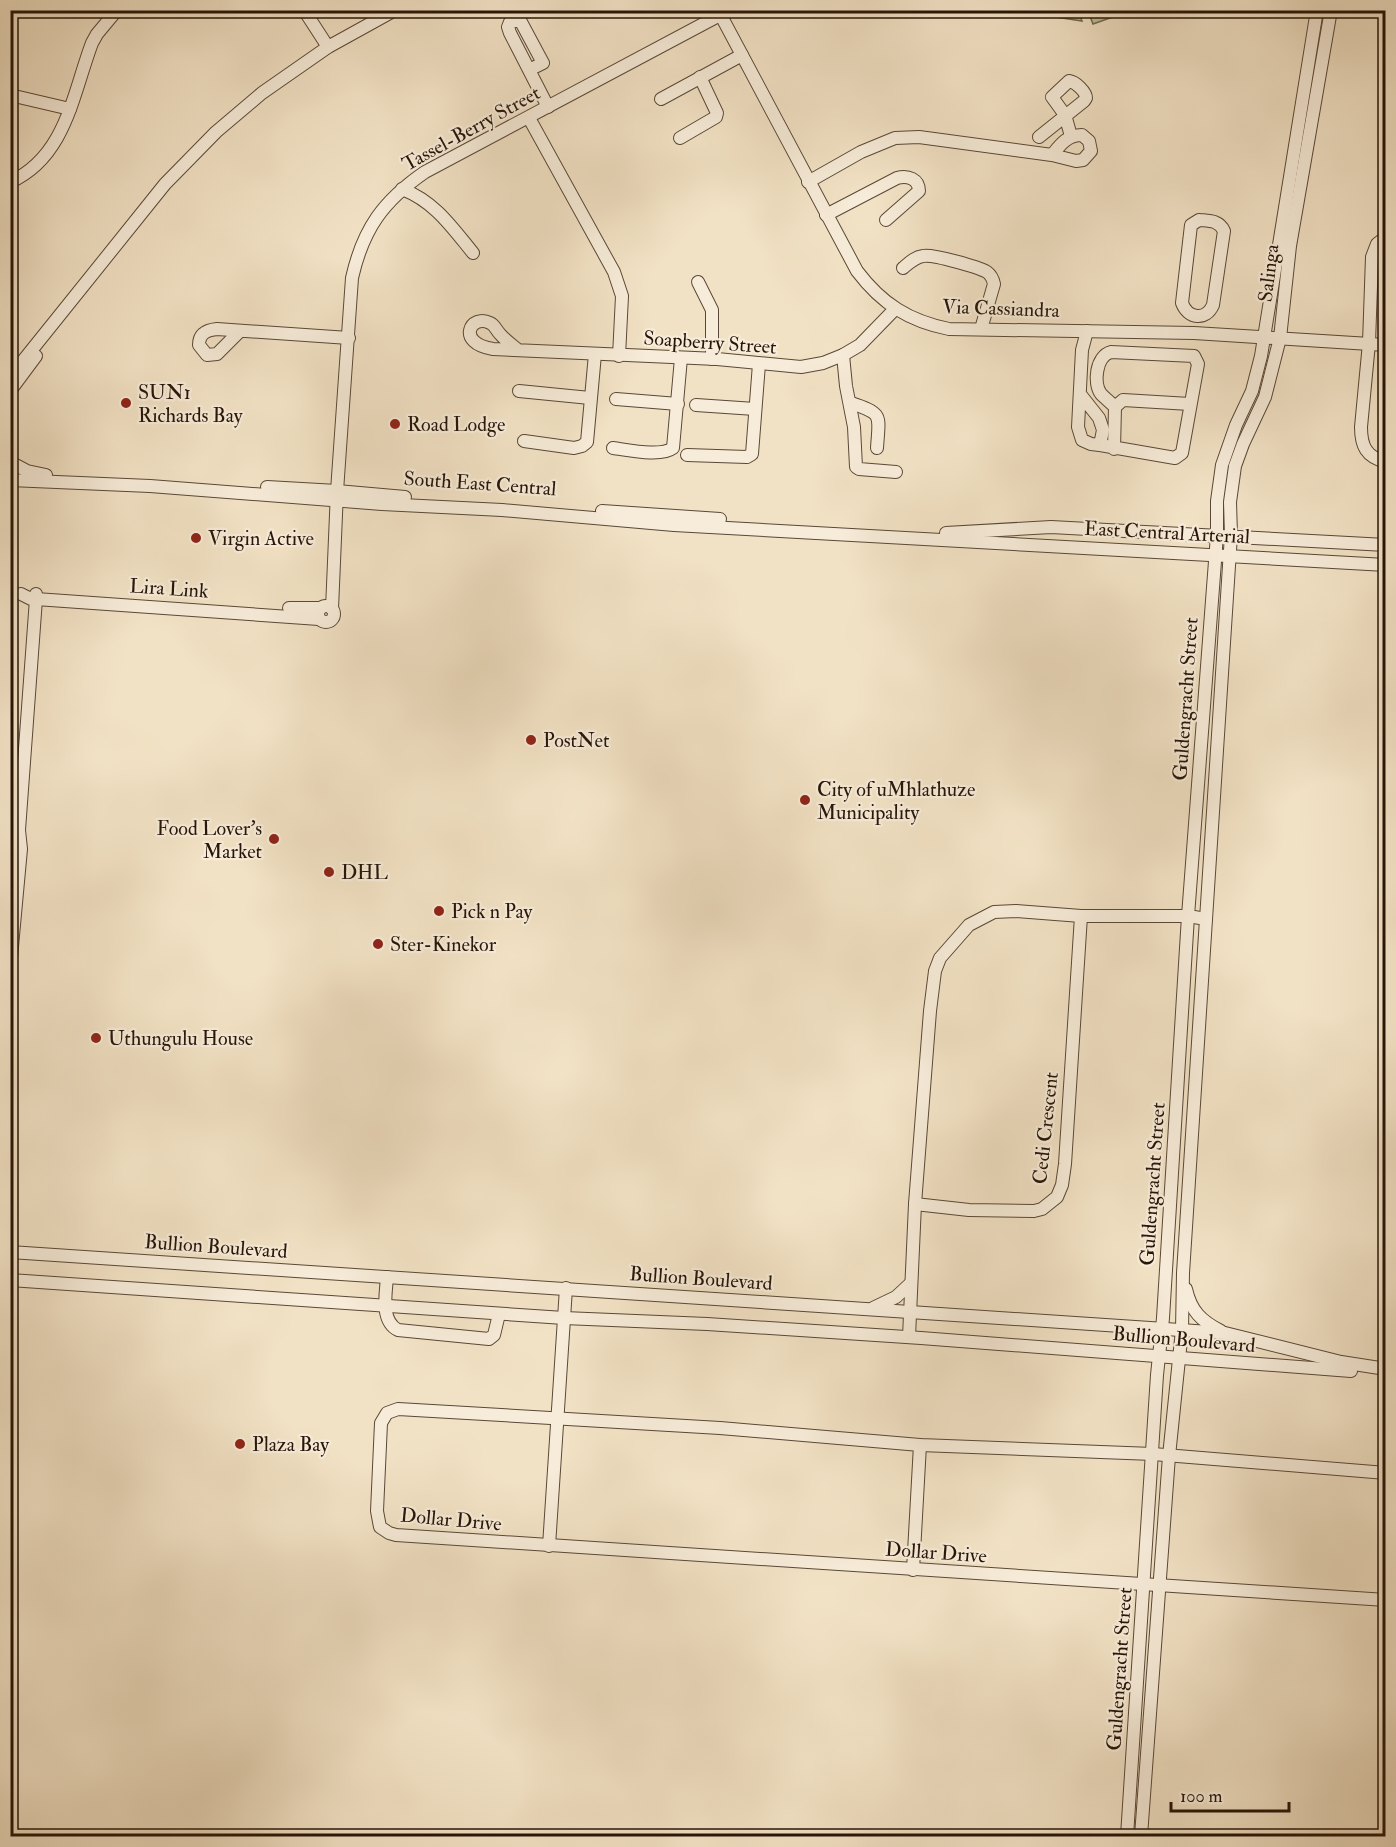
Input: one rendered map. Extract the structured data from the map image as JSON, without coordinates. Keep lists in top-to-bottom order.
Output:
{
  "streets": {
    "street": [
      "Tassel-Berry Street",
      "Salinga",
      "Via Cassiandra",
      "Soapberry Street",
      "South East Central",
      "East Central Arterial",
      "Lira Link",
      "Guldengracht Street",
      "Cedi Crescent",
      "Bullion Boulevard",
      "Dollar Drive"
    ]
  },
  "crossings": [
    ["Tassel-Berry Street", "Via Cassiandra"],
    ["Tassel-Berry Street", "Soapberry Street"],
    ["Tassel-Berry Street", "South East Central"],
    ["Tassel-Berry Street", "Lira Link"],
    ["Salinga", "Via Cassiandra"],
    ["Salinga", "East Central Arterial"],
    ["Salinga", "Guldengracht Street"],
    ["Via Cassiandra", "Soapberry Street"],
    ["South East Central", "East Central Arterial"],
    ["South East Central", "Lira Link"],
    ["East Central Arterial", "Guldengracht Street"],
    ["Guldengracht Street", "Bullion Boulevard"],
    ["Guldengracht Street", "Dollar Drive"]
  ],
  "places": [
    "SUN1 Richards Bay",
    "Road Lodge",
    "Virgin Active",
    "PostNet",
    "City of uMhlathuze Municipality",
    "Food Lover's Market",
    "DHL",
    "Pick n Pay",
    "Ster-Kinekor",
    "Uthungulu House",
    "Plaza Bay"
  ],
  "scale_bar": "100 m"
}
